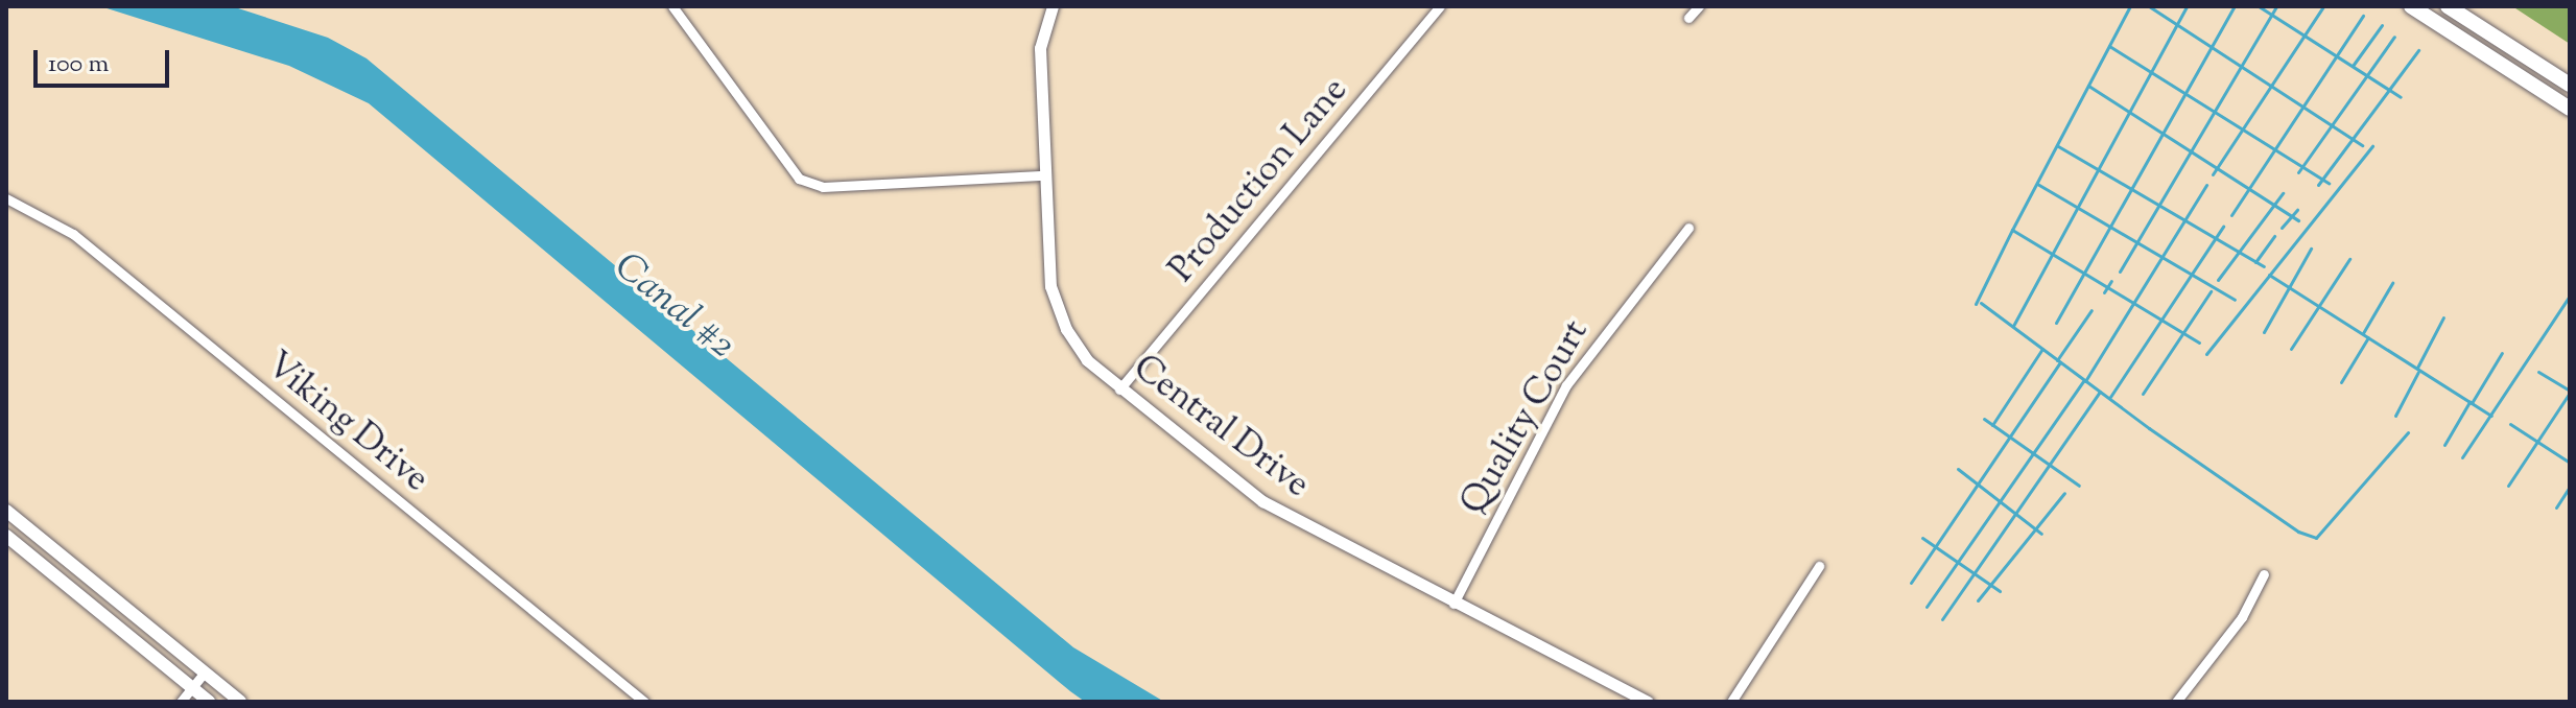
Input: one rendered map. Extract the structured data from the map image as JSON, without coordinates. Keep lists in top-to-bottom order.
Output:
{
  "streets": {
    "street": [
      "Production Lane",
      "Quality Court",
      "Viking Drive",
      "Central Drive"
    ]
  },
  "crossings": [
    ["Production Lane", "Central Drive"],
    ["Quality Court", "Central Drive"]
  ],
  "water": ["Canal #2"],
  "scale_bar": "100 m"
}
